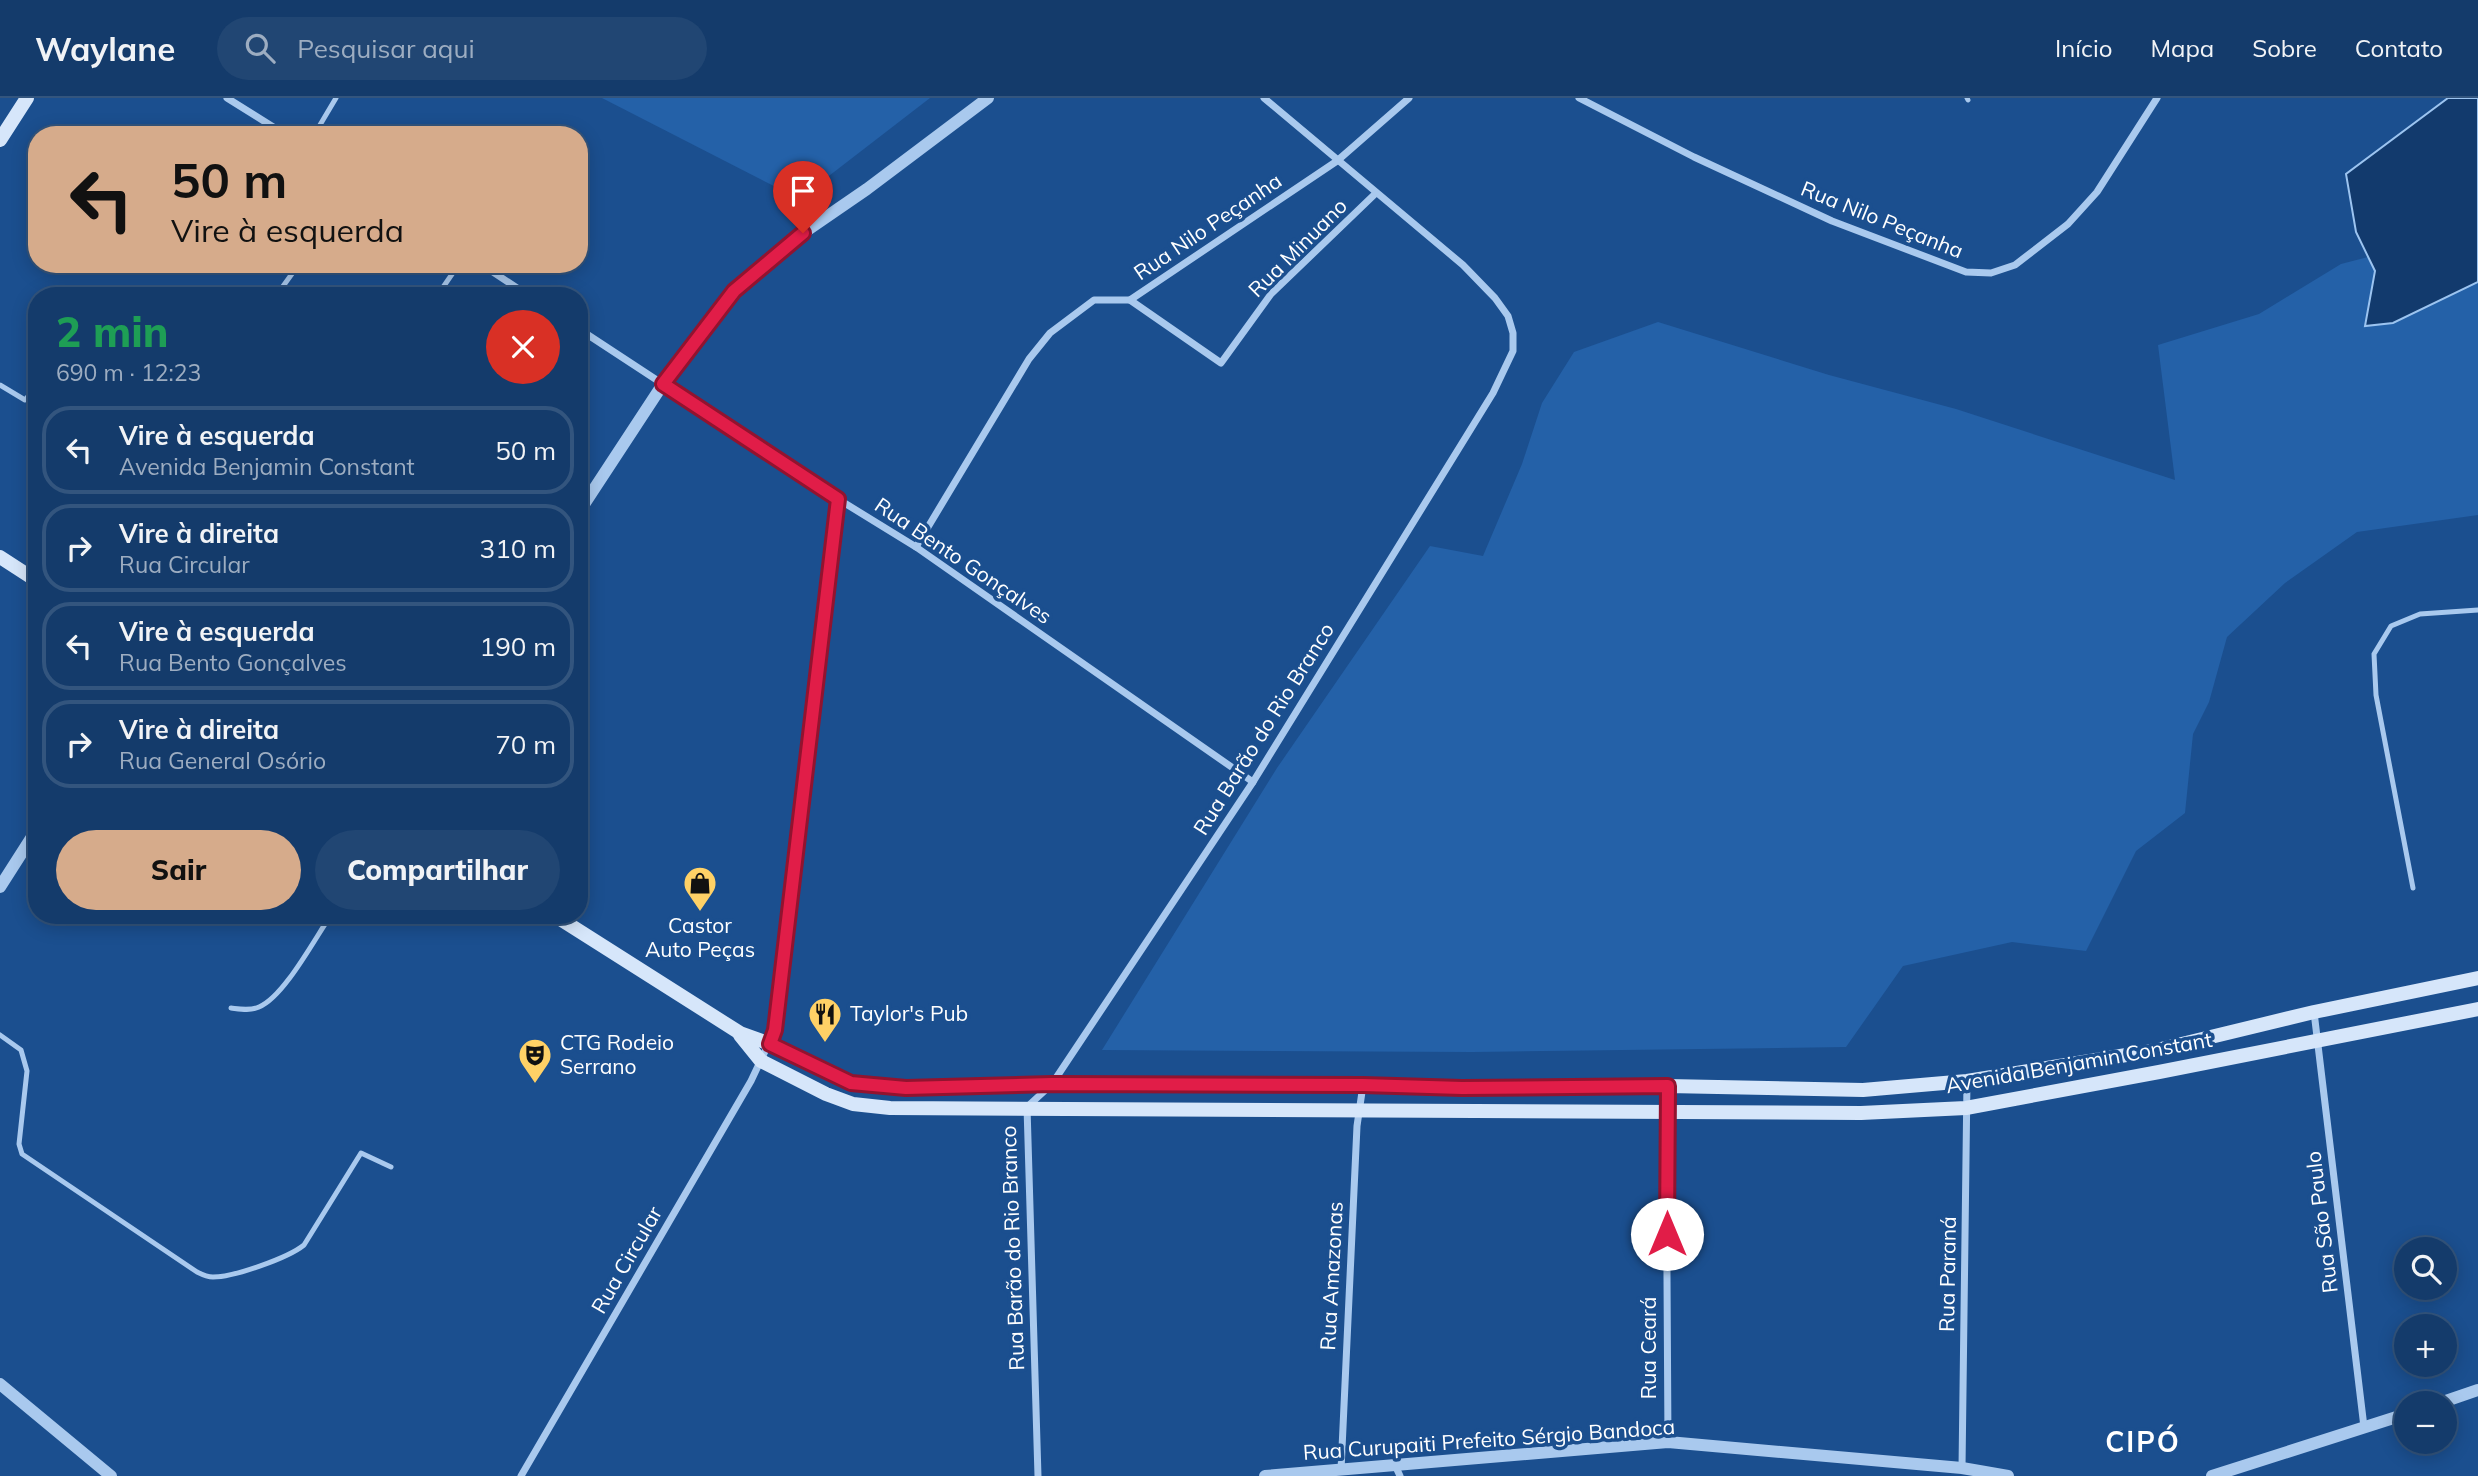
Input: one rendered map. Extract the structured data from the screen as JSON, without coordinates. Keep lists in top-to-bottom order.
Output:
{
  "streets": {
    "main road": ["Avenida Benjamin Constant"],
    "street": [
      "Rua Nilo Peçanha",
      "Rua Minuano",
      "Rua Bento Gonçalves",
      "Rua Barão do Rio Branco",
      "Rua São Paulo",
      "Rua Circular",
      "Rua Paraná",
      "Rua Amazonas",
      "Rua Ceará",
      "Rua Curupaiti Prefeito Sérgio Bandoca"
    ]
  },
  "crossings": [
    ["Rua Nilo Peçanha", "Rua Minuano"],
    ["Rua Nilo Peçanha", "Rua Bento Gonçalves"],
    ["Rua Nilo Peçanha", "Rua Barão do Rio Branco"],
    ["Rua Minuano", "Rua Barão do Rio Branco"],
    ["Rua Bento Gonçalves", "Rua Barão do Rio Branco"],
    ["Rua Barão do Rio Branco", "Avenida Benjamin Constant"],
    ["Avenida Benjamin Constant", "Rua São Paulo"],
    ["Avenida Benjamin Constant", "Rua Circular"],
    ["Avenida Benjamin Constant", "Rua Paraná"],
    ["Avenida Benjamin Constant", "Rua Amazonas"],
    ["Avenida Benjamin Constant", "Rua Ceará"],
    ["Rua Paraná", "Rua Curupaiti Prefeito Sérgio Bandoca"],
    ["Rua Amazonas", "Rua Curupaiti Prefeito Sérgio Bandoca"],
    ["Rua Ceará", "Rua Curupaiti Prefeito Sérgio Bandoca"]
  ],
  "districts": ["CIPÓ"],
  "places": {
    "shop": ["Castor Auto Peças"],
    "restaurant": ["Taylor's Pub"],
    "theatre": ["CTG Rodeio Serrano"]
  },
  "page": {
    "header": "Waylane",
    "search": "Pesquisar aqui",
    "nav": [
      "Início",
      "Mapa",
      "Sobre",
      "Contato"
    ],
    "turn": ["50 m", "Vire à esquerda"],
    "heading": ["2 min", "690 m · 12:23"],
    "list": [
      {
        "name": "Vire à esquerda",
        "note": "Avenida Benjamin Constant",
        "value": "50 m"
      },
      {
        "name": "Vire à direita",
        "note": "Rua Circular",
        "value": "310 m"
      },
      {
        "name": "Vire à esquerda",
        "note": "Rua Bento Gonçalves",
        "value": "190 m"
      },
      {
        "name": "Vire à direita",
        "note": "Rua General Osório",
        "value": "70 m"
      }
    ],
    "buttons": ["Sair", "Compartilhar"],
    "map_buttons": ["+", "−"]
  }
}
